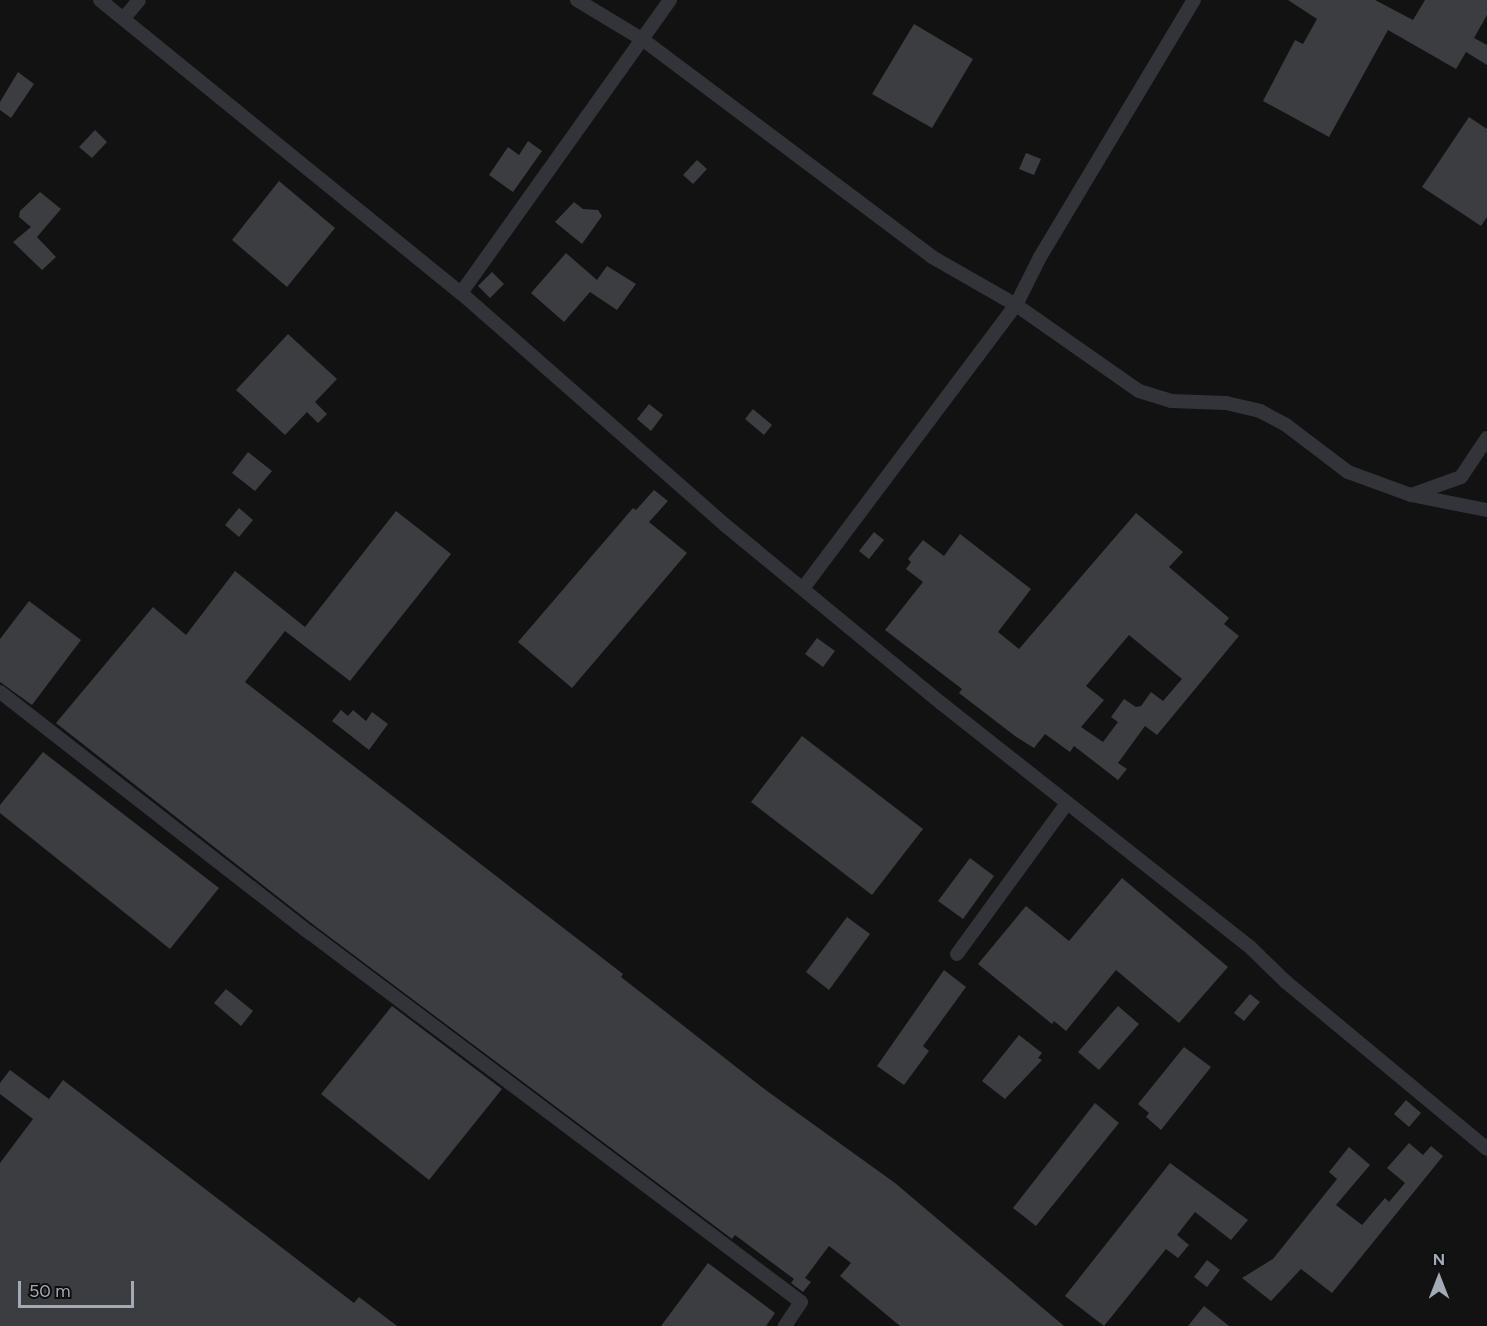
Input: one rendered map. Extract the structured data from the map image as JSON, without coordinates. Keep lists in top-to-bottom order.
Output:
{
  "scale_bar": "50 m",
  "north": "top"
}
